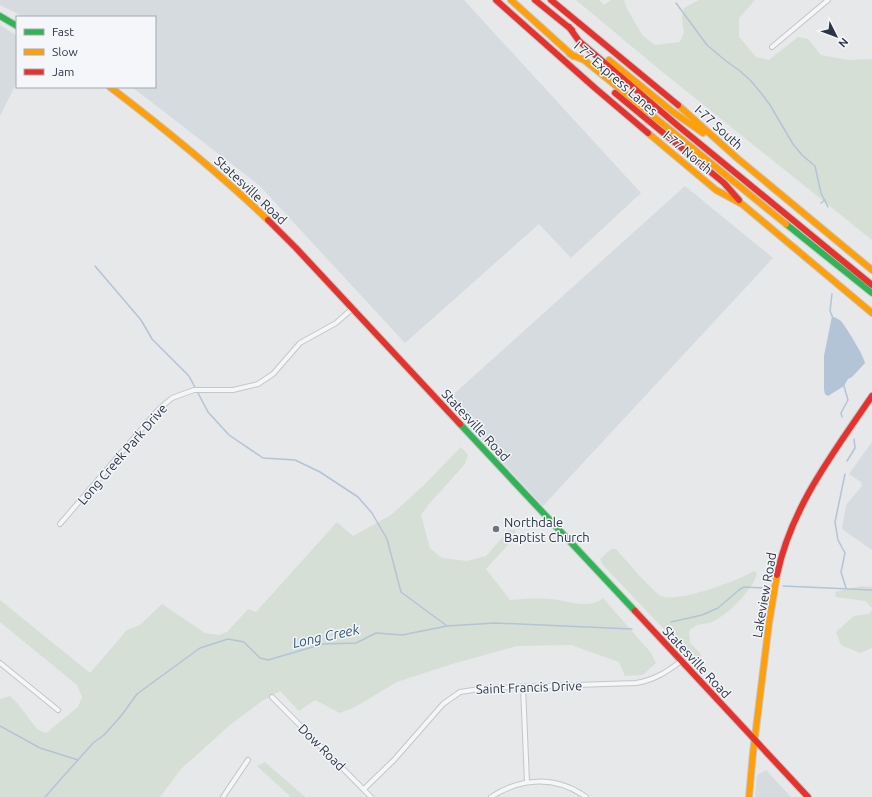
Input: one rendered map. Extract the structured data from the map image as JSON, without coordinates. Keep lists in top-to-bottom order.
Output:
{
  "streets": {
    "main road": [
      "I 77 Express Lanes",
      "I-77 South",
      "I-77 North",
      "Statesville Road",
      "Lakeview Road"
    ],
    "street": ["Long Creek Park Drive", "Saint Francis Drive", "Dow Road"]
  },
  "crossings": [
    ["I 77 Express Lanes", "I-77 South"],
    ["I 77 Express Lanes", "I-77 North"],
    ["Statesville Road", "Long Creek Park Drive"],
    ["Statesville Road", "Lakeview Road"],
    ["Statesville Road", "Saint Francis Drive"],
    ["Saint Francis Drive", "Dow Road"]
  ],
  "water": ["Long Creek"],
  "places": ["Northdale Baptist Church"],
  "legend": ["Fast", "Slow", "Jam"],
  "north": "bottom right"
}
